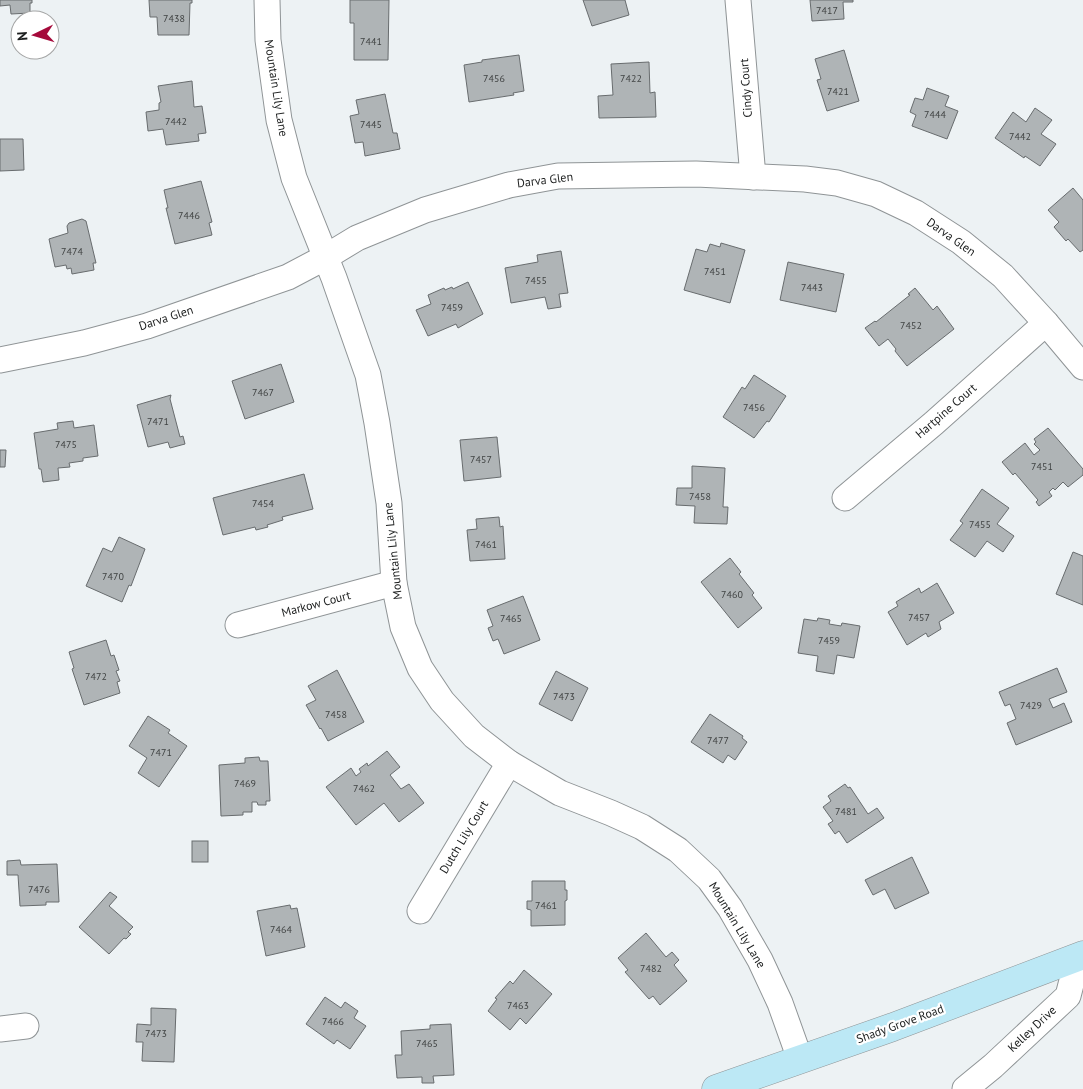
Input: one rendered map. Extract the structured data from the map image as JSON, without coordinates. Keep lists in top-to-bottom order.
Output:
{
  "streets": {
    "main road": ["Shady Grove Road"],
    "street": [
      "Mountain Lily Lane",
      "Cindy Court",
      "Darva Glen",
      "Hartpine Court",
      "Markow Court",
      "Dutch Lily Court",
      "Kelley Drive"
    ]
  },
  "crossings": [
    ["Mountain Lily Lane", "Darva Glen"],
    ["Mountain Lily Lane", "Markow Court"],
    ["Mountain Lily Lane", "Dutch Lily Court"],
    ["Mountain Lily Lane", "Shady Grove Road"],
    ["Cindy Court", "Darva Glen"],
    ["Darva Glen", "Hartpine Court"],
    ["Shady Grove Road", "Kelley Drive"]
  ],
  "house_numbers": [
    "7417",
    "7438",
    "7441",
    "7456",
    "7422",
    "7421",
    "7444",
    "7442",
    "7445",
    "7442",
    "7446",
    "7474",
    "7451",
    "7455",
    "7443",
    "7459",
    "7452",
    "7467",
    "7456",
    "7471",
    "7475",
    "7457",
    "7451",
    "7458",
    "7454",
    "7455",
    "7461",
    "7470",
    "7460",
    "7457",
    "7465",
    "7459",
    "7472",
    "7473",
    "7429",
    "7458",
    "7477",
    "7471",
    "7469",
    "7462",
    "7481",
    "7476",
    "7461",
    "7464",
    "7482",
    "7463",
    "7466",
    "7473",
    "7465"
  ],
  "north": "left"
}
